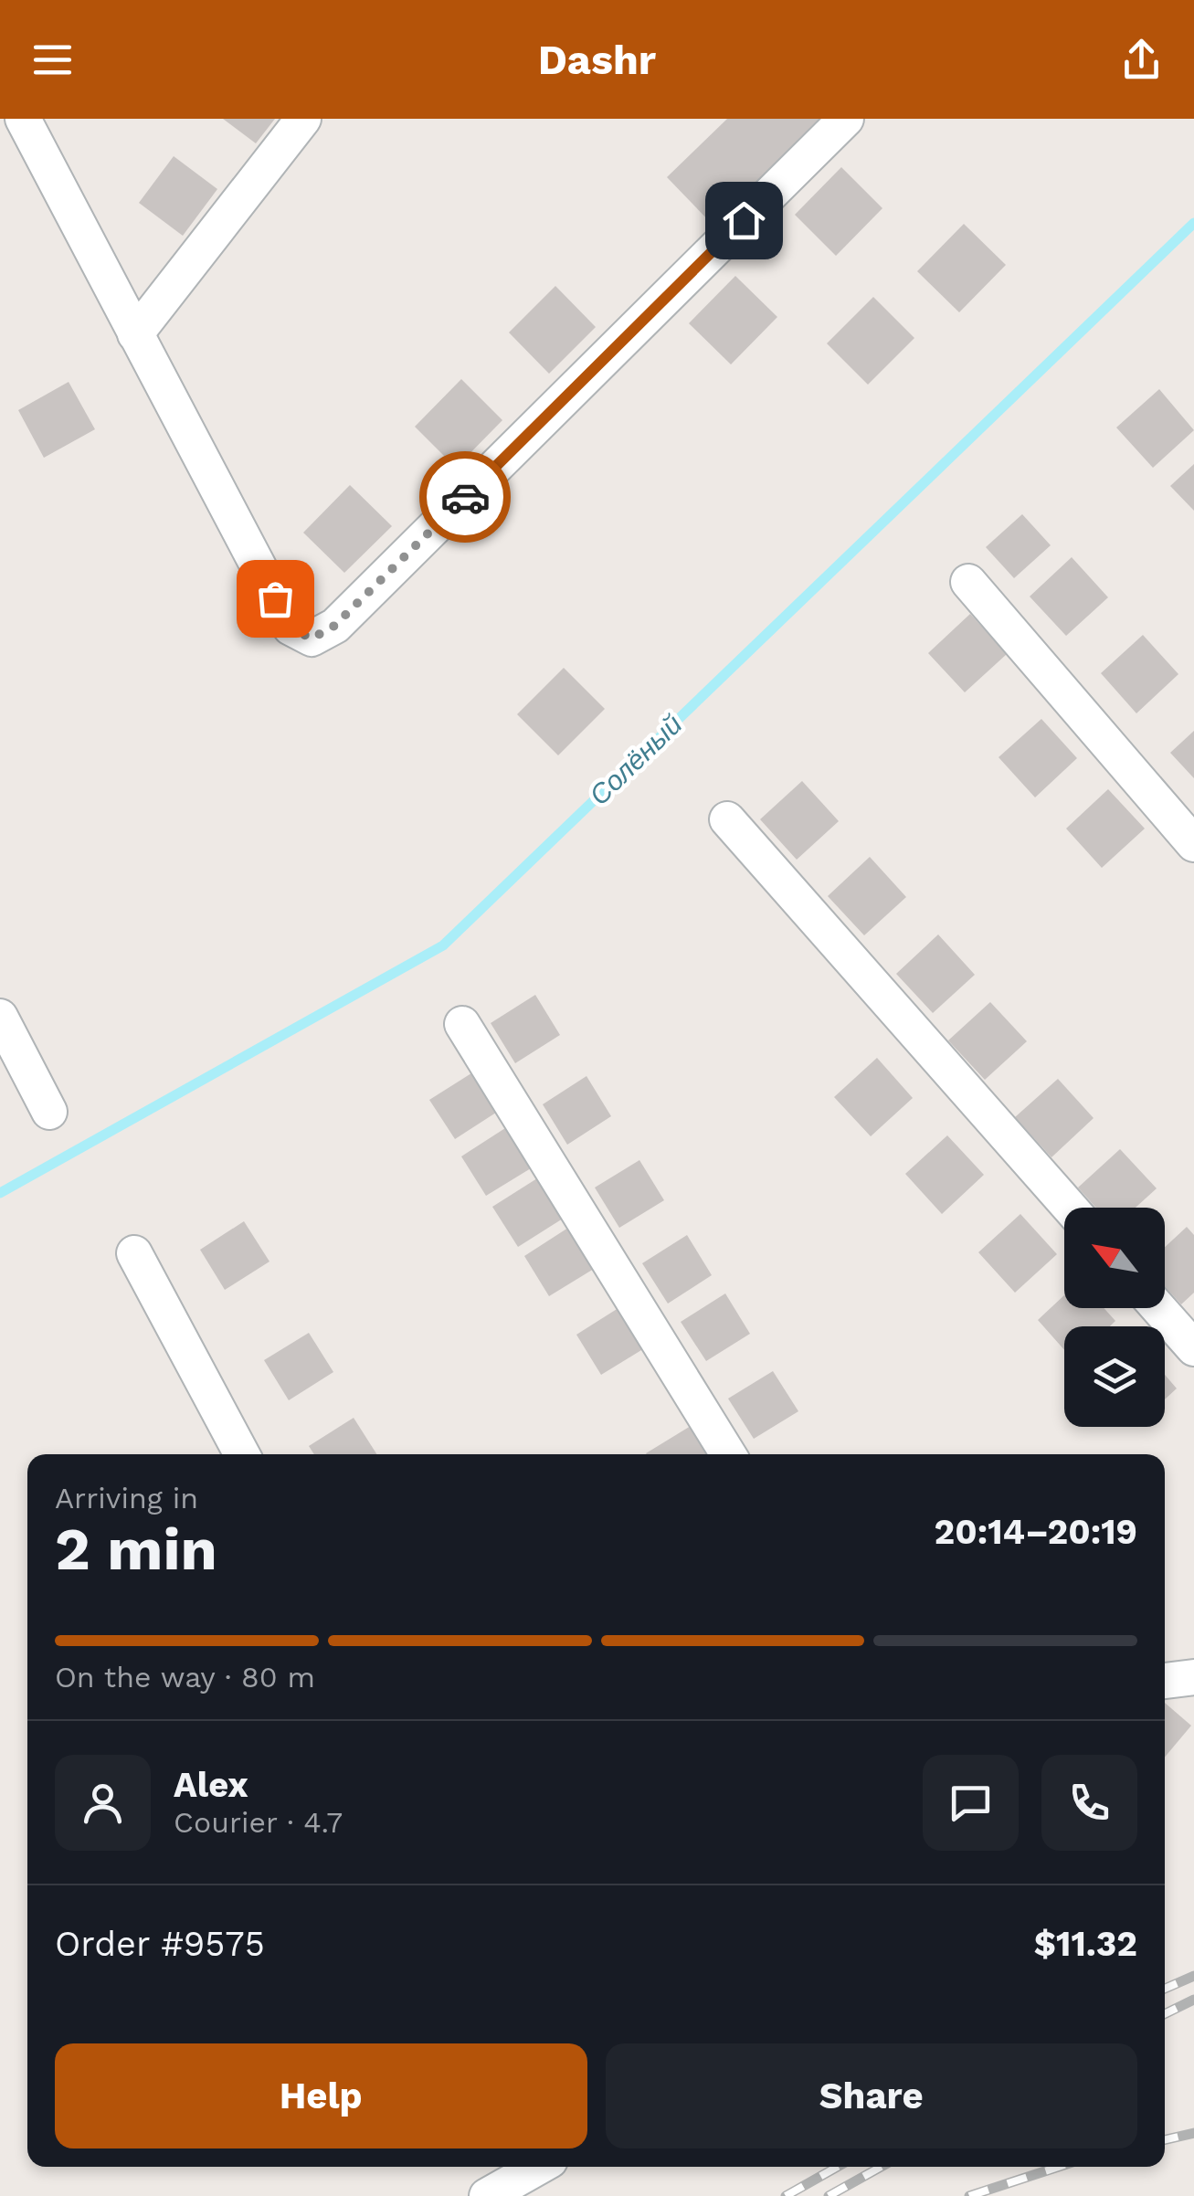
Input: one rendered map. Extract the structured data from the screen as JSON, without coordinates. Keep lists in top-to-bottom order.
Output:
{
  "water": ["Солёный"],
  "north": "top left",
  "page": {
    "header": "Dashr",
    "heading": ["2 min", "Arriving in", "20:14–20:19"],
    "panel": [
      "Alex",
      "Courier · 4.7",
      "Order #9575",
      "$11.32"
    ],
    "bar": "On the way · 80 m",
    "buttons": ["Help", "Share"]
  }
}
